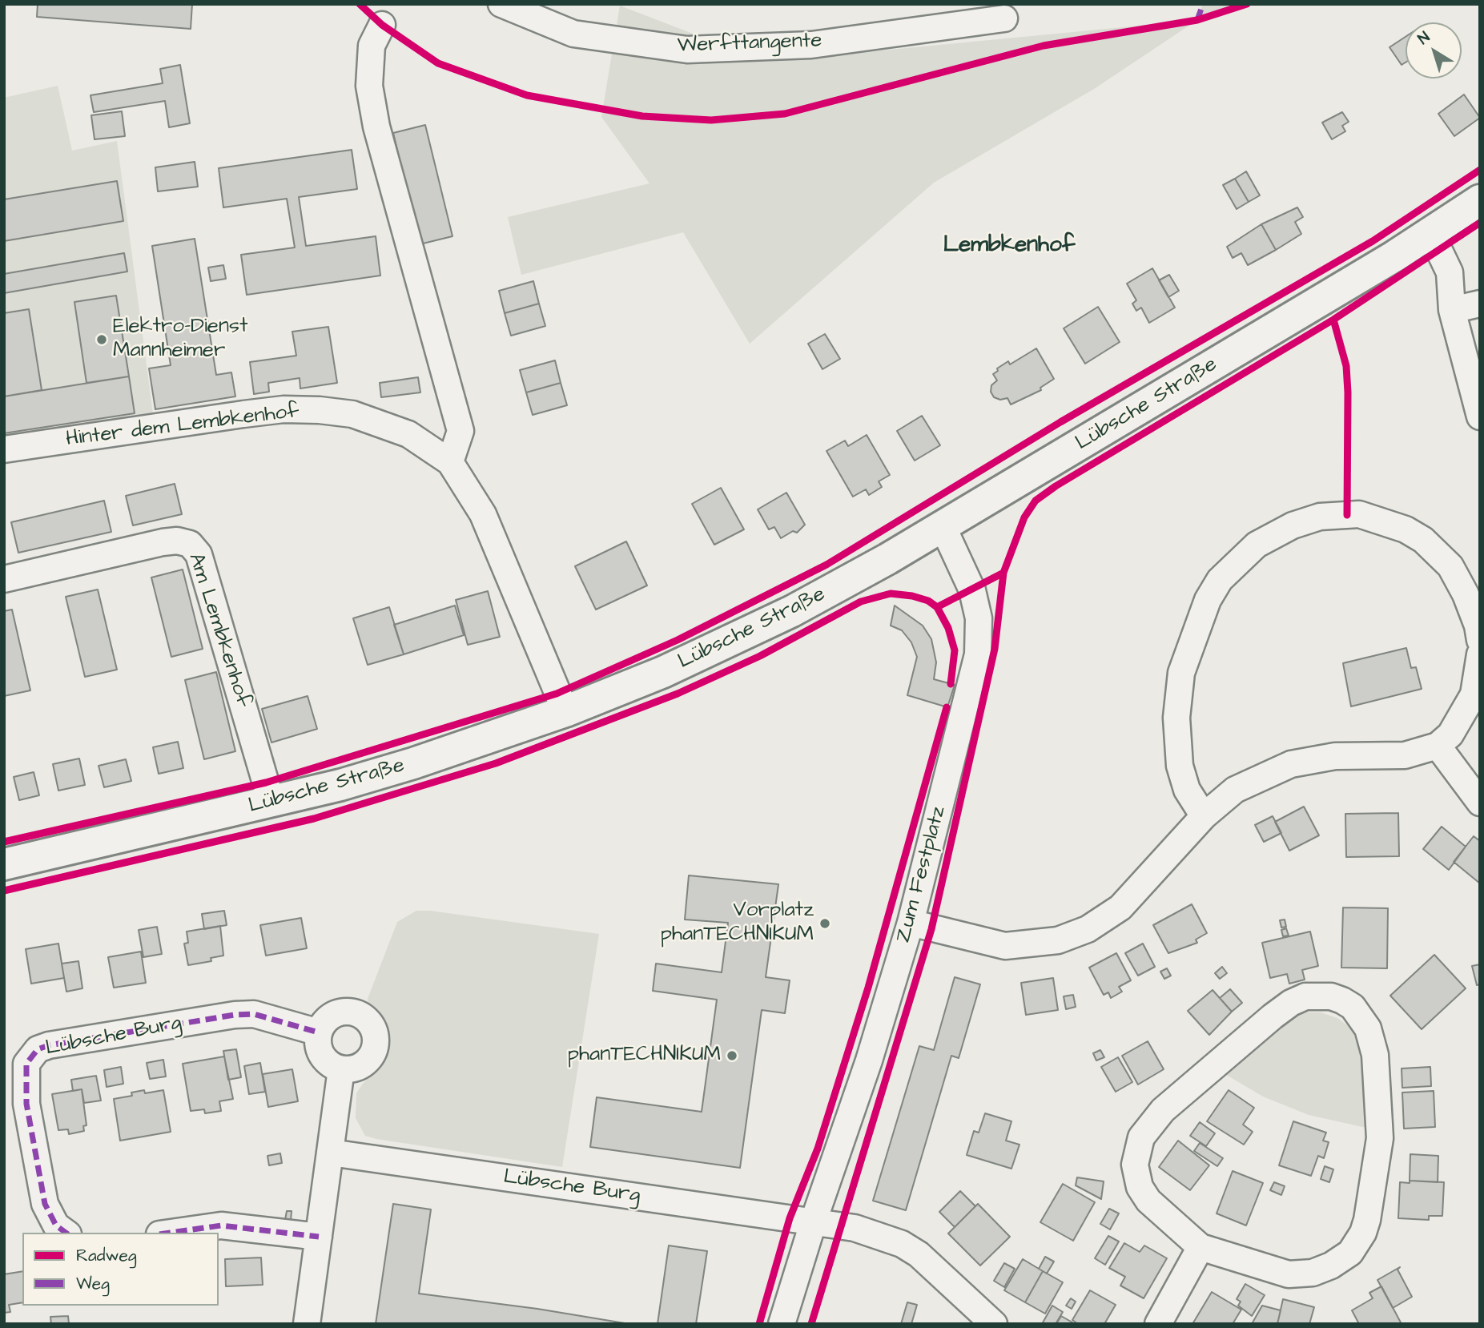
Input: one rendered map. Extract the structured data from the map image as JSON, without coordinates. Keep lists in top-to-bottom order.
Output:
{
  "streets": {
    "street": [
      "Werfttangente",
      "Lübsche Straße",
      "Hinter dem Lembkenhof",
      "Am Lembkenhof",
      "Zum Festplatz",
      "Lübsche Burg"
    ]
  },
  "crossings": [
    ["Lübsche Straße", "Hinter dem Lembkenhof"],
    ["Lübsche Straße", "Am Lembkenhof"],
    ["Lübsche Straße", "Zum Festplatz"],
    ["Zum Festplatz", "Lübsche Burg"]
  ],
  "districts": ["Lembkenhof"],
  "places": ["Elektro-Dienst Mannheimer", "Vorplatz phanTECHNIKUM", "phanTECHNIKUM"],
  "legend": ["Radweg", "Weg"],
  "north": "top left"
}
